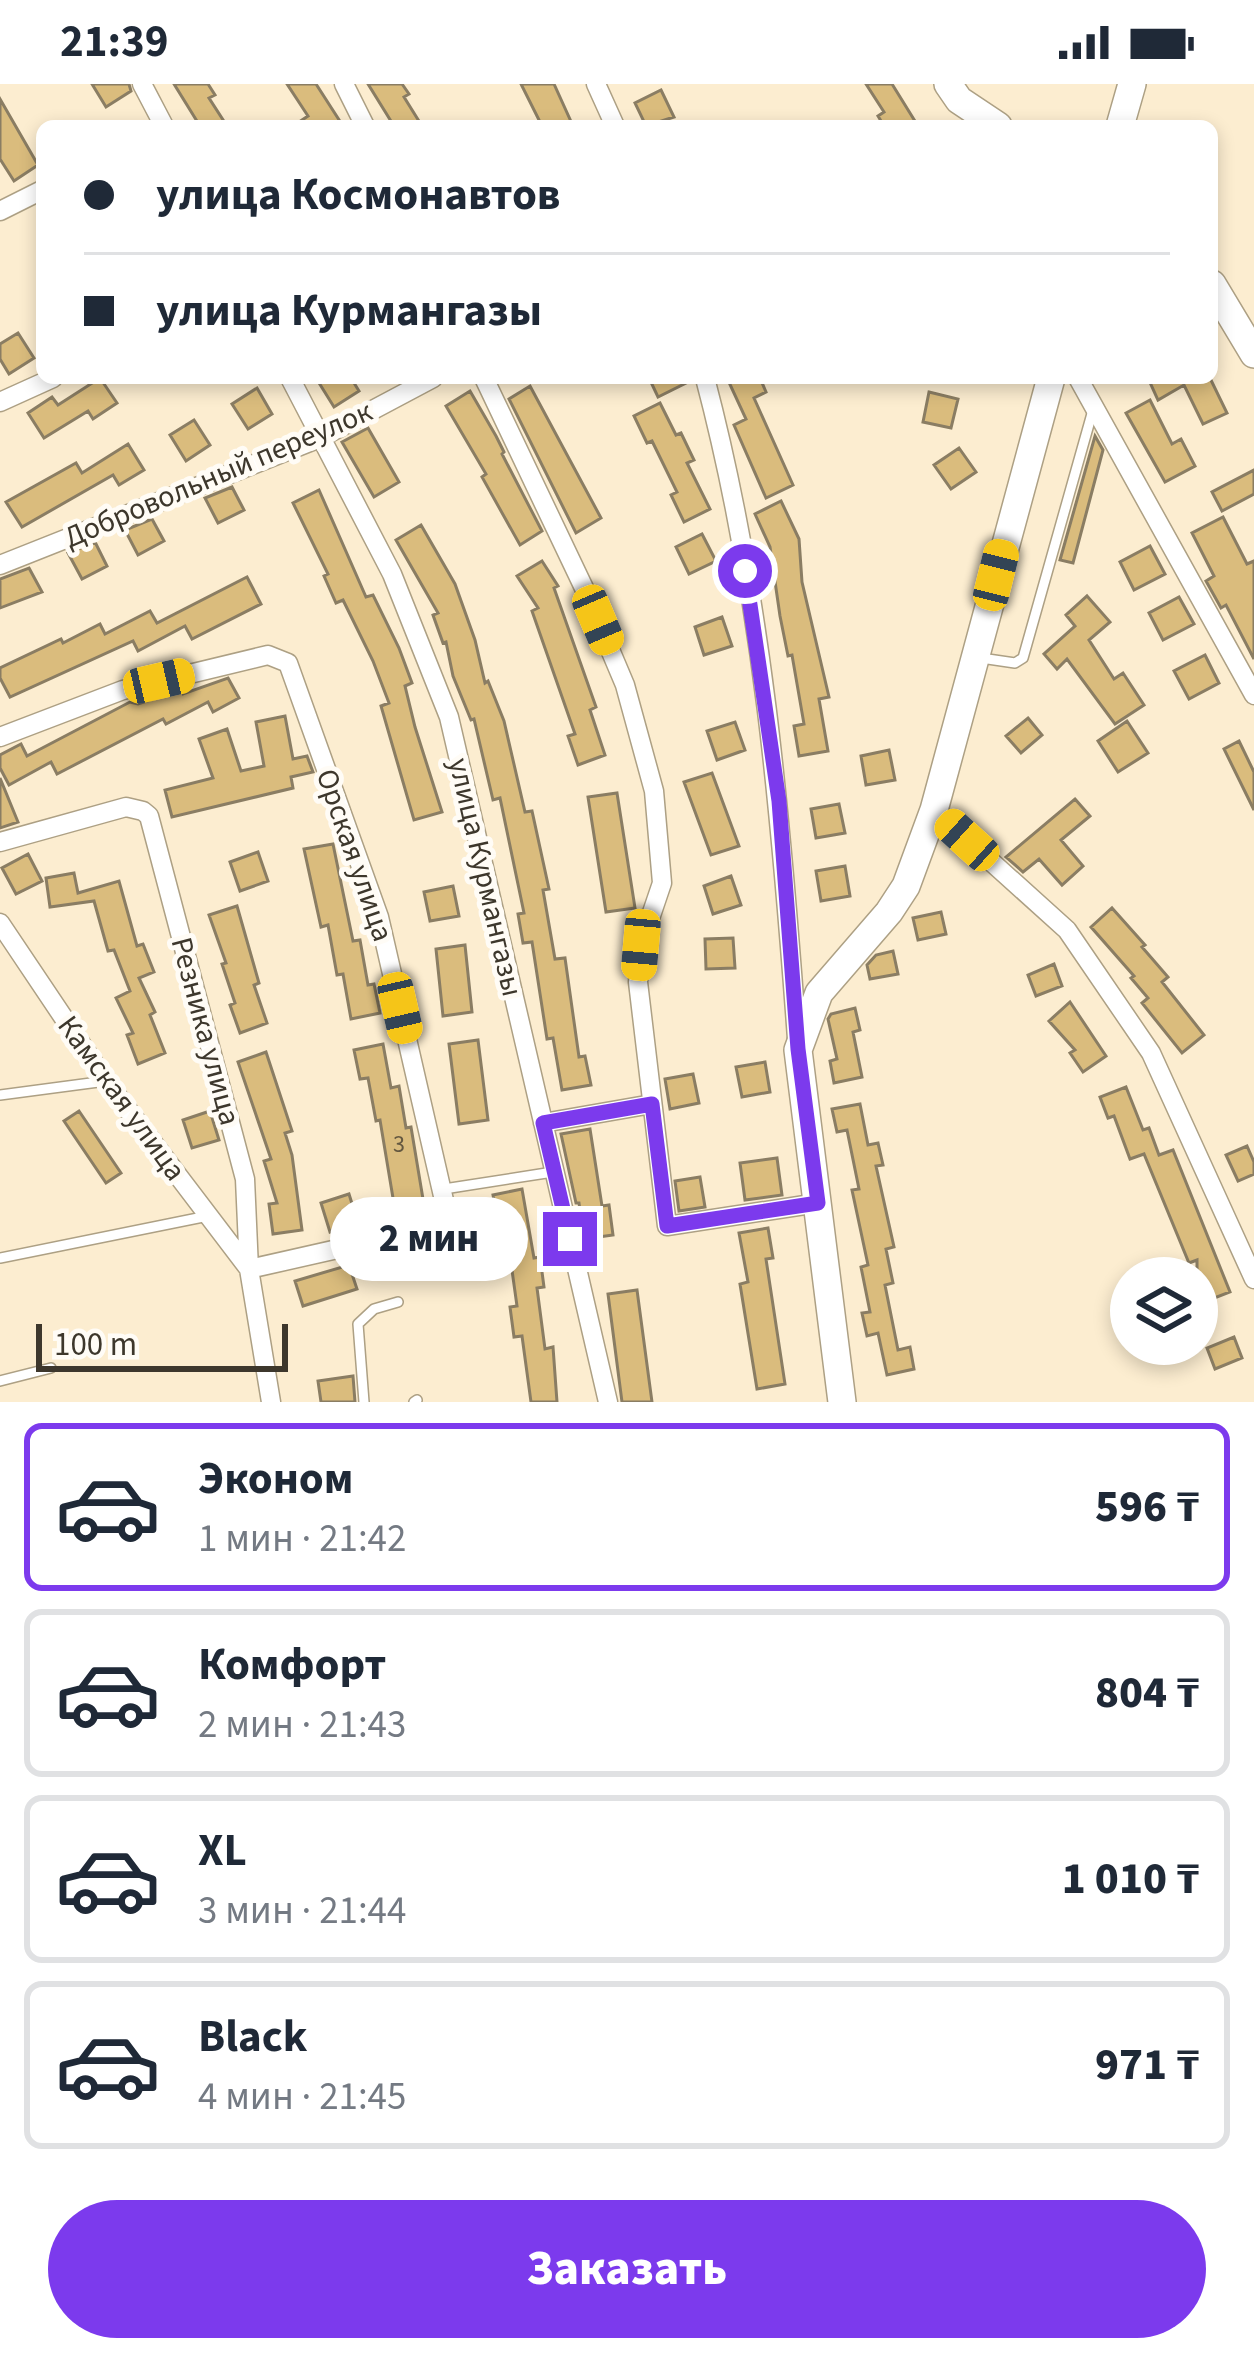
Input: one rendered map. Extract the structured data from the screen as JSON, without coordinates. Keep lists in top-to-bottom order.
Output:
{
  "streets": {
    "street": [
      "Добровольный переулок",
      "Орская улица",
      "улица Курмангазы",
      "Резника улица",
      "Камская улица"
    ]
  },
  "crossings": [
    ["Добровольный переулок", "улица Курмангазы"],
    ["Резника улица", "Камская улица"]
  ],
  "house_numbers": ["3"],
  "scale_bar": "100 m",
  "page": {
    "status": "21:39",
    "banner": ["улица Космонавтов", "улица Курмангазы"],
    "bubble": "2 мин",
    "scale": "100 m",
    "list": [
      {
        "name": "Эконом",
        "note": "1 мин · 21:42",
        "value": "596 ₸"
      },
      {
        "name": "Комфорт",
        "note": "2 мин · 21:43",
        "value": "804 ₸"
      },
      {
        "name": "XL",
        "note": "3 мин · 21:44",
        "value": "1 010 ₸"
      },
      {
        "name": "Black",
        "note": "4 мин · 21:45",
        "value": "971 ₸"
      }
    ],
    "buttons": "Заказать"
  }
}
